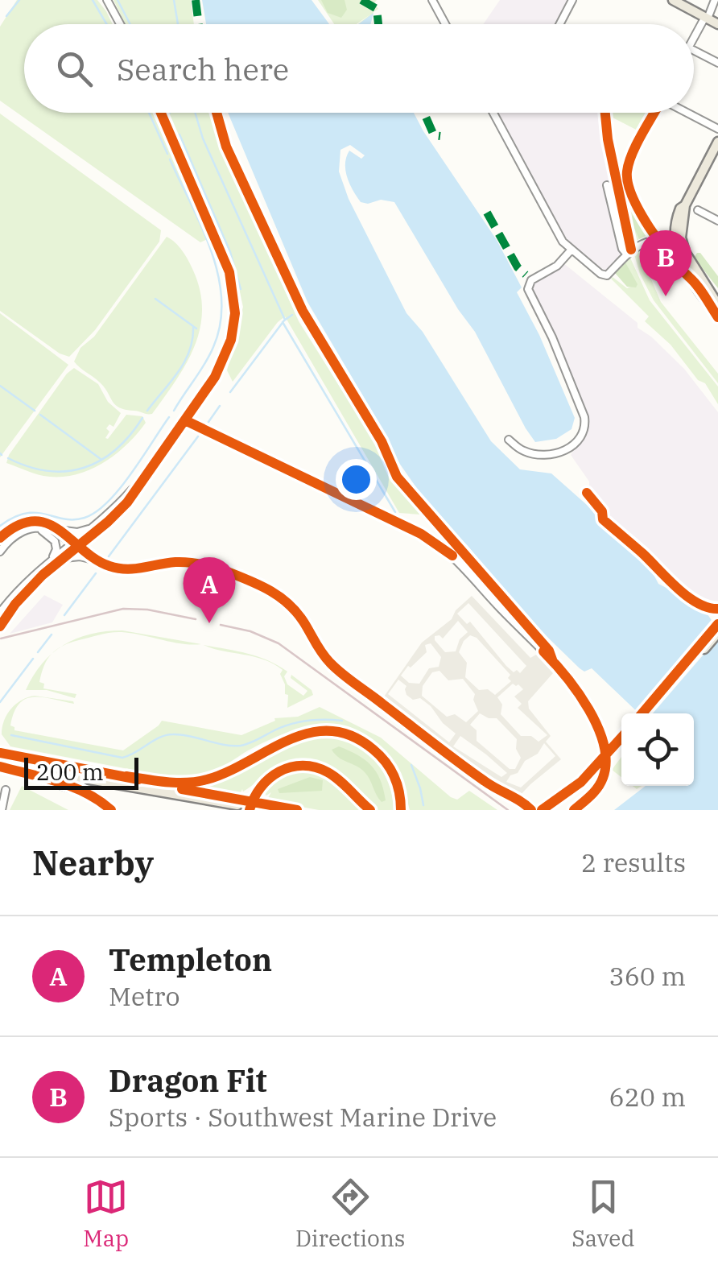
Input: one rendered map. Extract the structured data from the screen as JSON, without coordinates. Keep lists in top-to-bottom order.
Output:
{
  "scale_bar": "200 m",
  "page": {
    "search": "Search here",
    "pins": ["B", "A"],
    "scale": "200 m",
    "heading": ["Nearby", "2 results"],
    "list": [
      {
        "mark": "A",
        "name": "Templeton",
        "note": "Metro",
        "value": "360 m"
      },
      {
        "mark": "B",
        "name": "Dragon Fit",
        "note": "Sports · Southwest Marine Drive",
        "value": "620 m"
      }
    ],
    "nav": ["Map", "Directions", "Saved"]
  }
}
